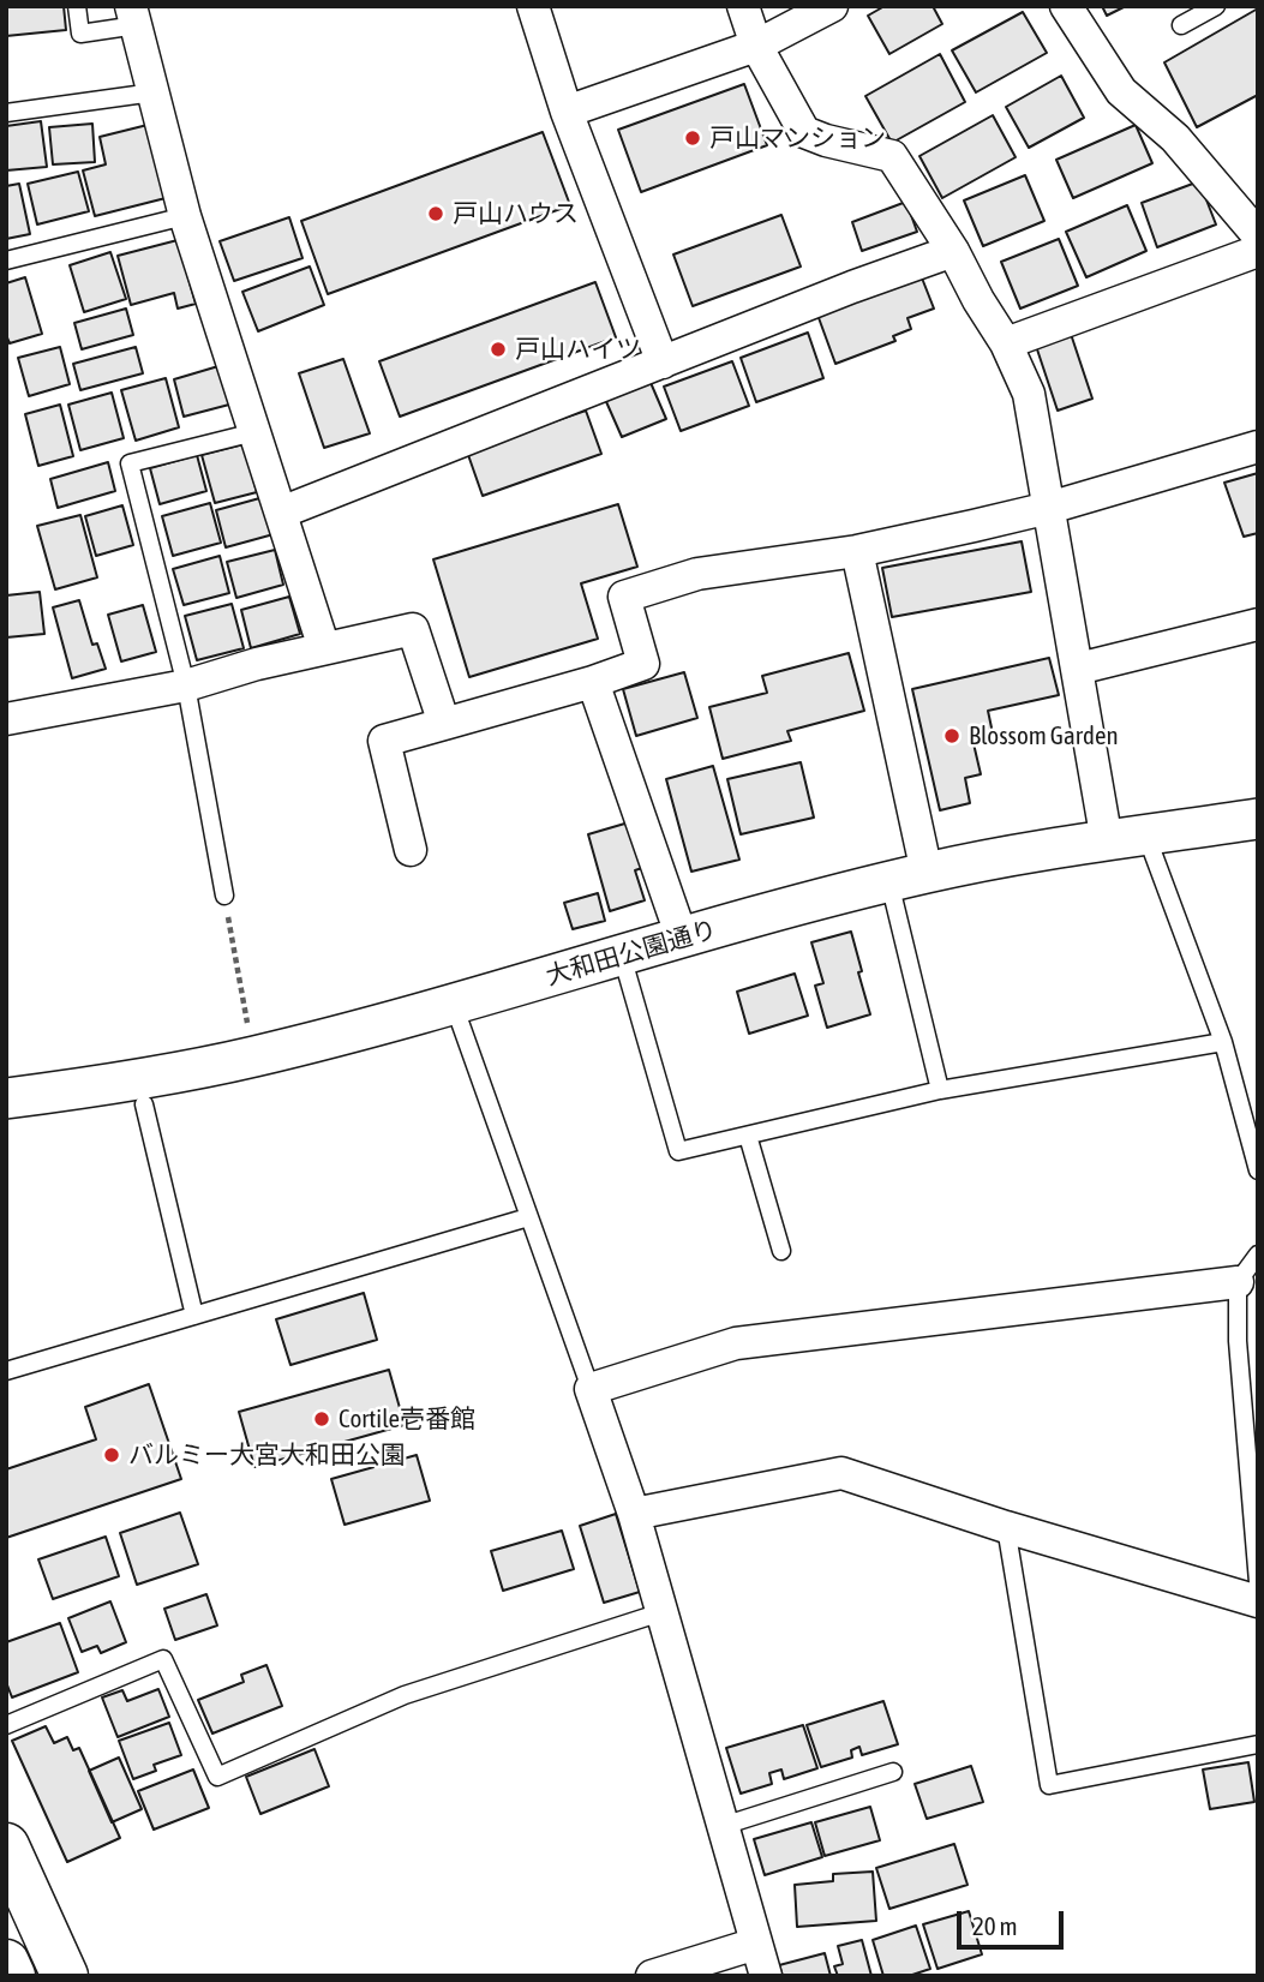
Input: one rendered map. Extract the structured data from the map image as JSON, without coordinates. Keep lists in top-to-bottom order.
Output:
{
  "streets": {
    "street": ["大和田公園通り"]
  },
  "places": [
    "戸山マンション",
    "戸山ハウス",
    "戸山ハイツ",
    "Blossom Garden",
    "Cortile壱番館",
    "バルミー大宮大和田公園"
  ],
  "scale_bar": "20 m"
}
